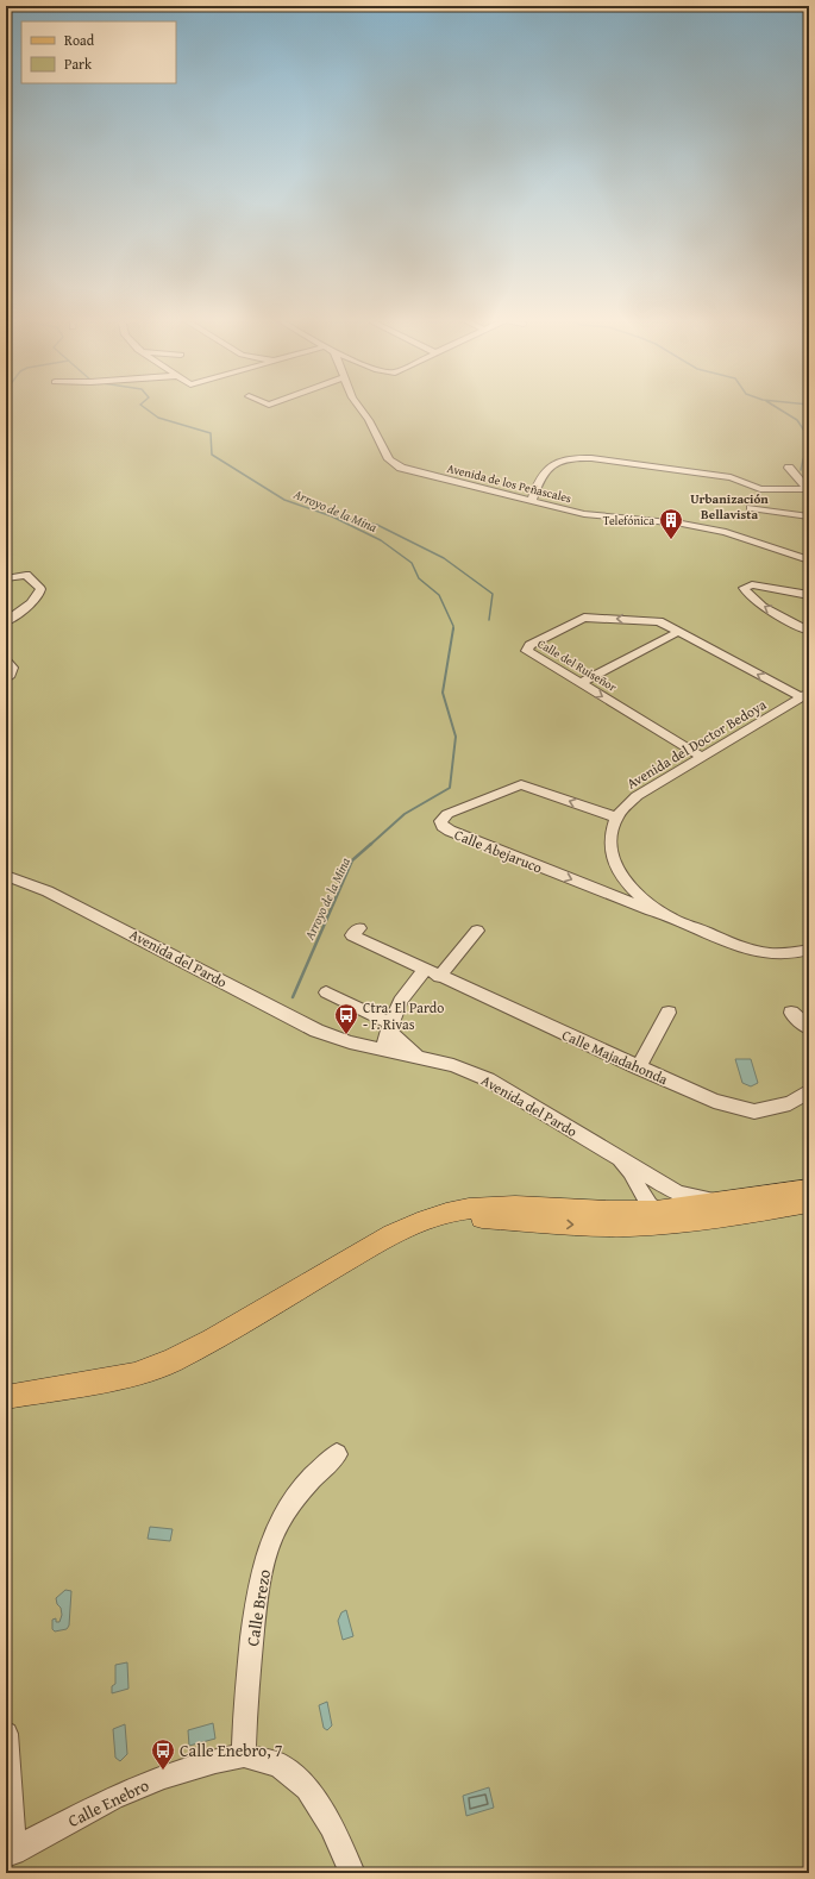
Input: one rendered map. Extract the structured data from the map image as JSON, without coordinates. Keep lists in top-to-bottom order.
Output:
{
  "streets": {
    "street": [
      "Avenida de los Peñascales",
      "Calle del Ruiseñor",
      "Avenida del Doctor Bedoya",
      "Calle Abejaruco",
      "Avenida del Pardo",
      "Calle Majadahonda",
      "Calle Brezo",
      "Calle Enebro"
    ]
  },
  "crossings": [
    ["Calle del Ruiseñor", "Avenida del Doctor Bedoya"],
    ["Avenida del Doctor Bedoya", "Calle Abejaruco"],
    ["Calle Brezo", "Calle Enebro"]
  ],
  "districts": ["Urbanización Bellavista"],
  "water": ["Arroyo de la Mina"],
  "places": {
    "building": ["Telefónica"],
    "bus stop": ["Ctra. El Pardo - F. Rivas", "Calle Enebro, 7"]
  },
  "legend": ["Road", "Park"]
}
